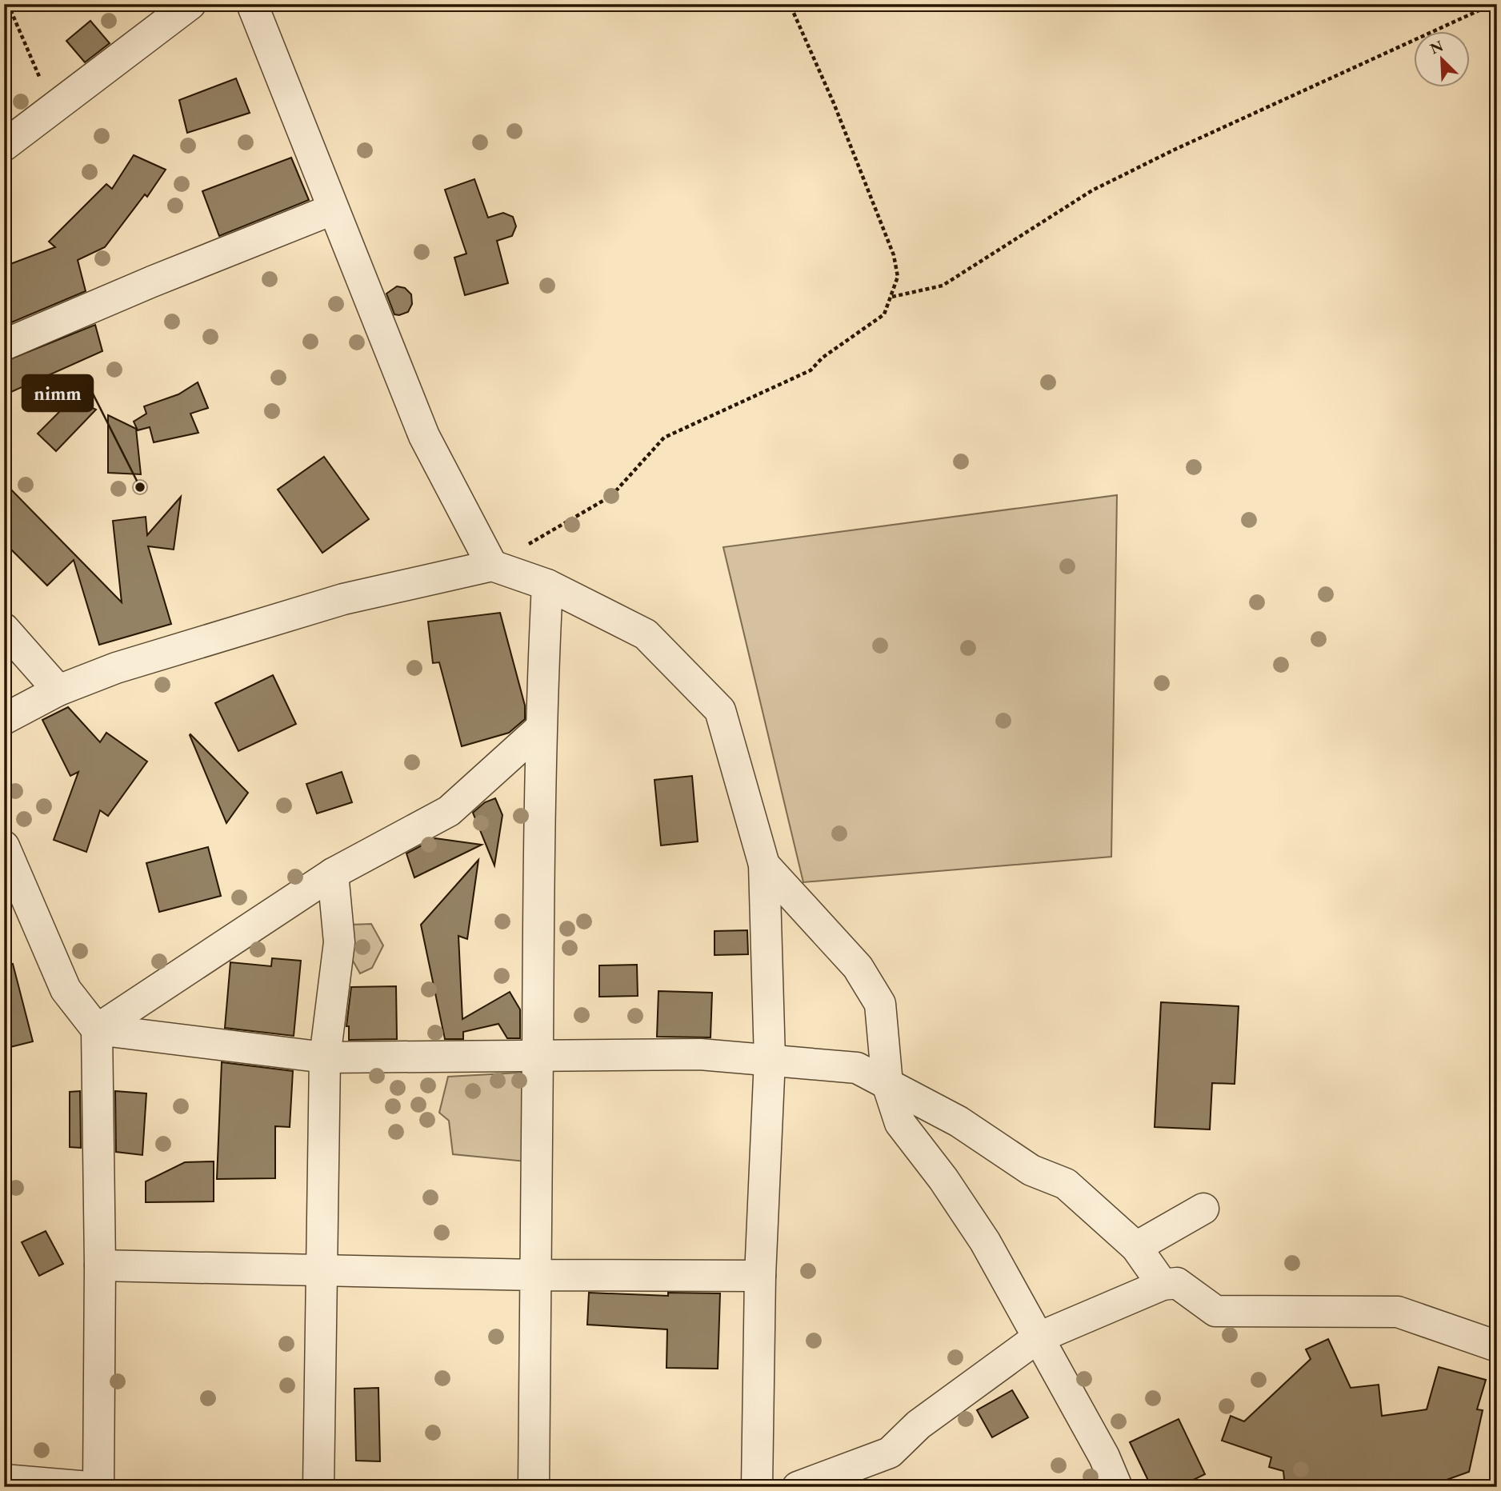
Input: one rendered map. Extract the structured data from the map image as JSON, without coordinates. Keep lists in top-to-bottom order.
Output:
{
  "places": ["nimm"],
  "north": "top left"
}
